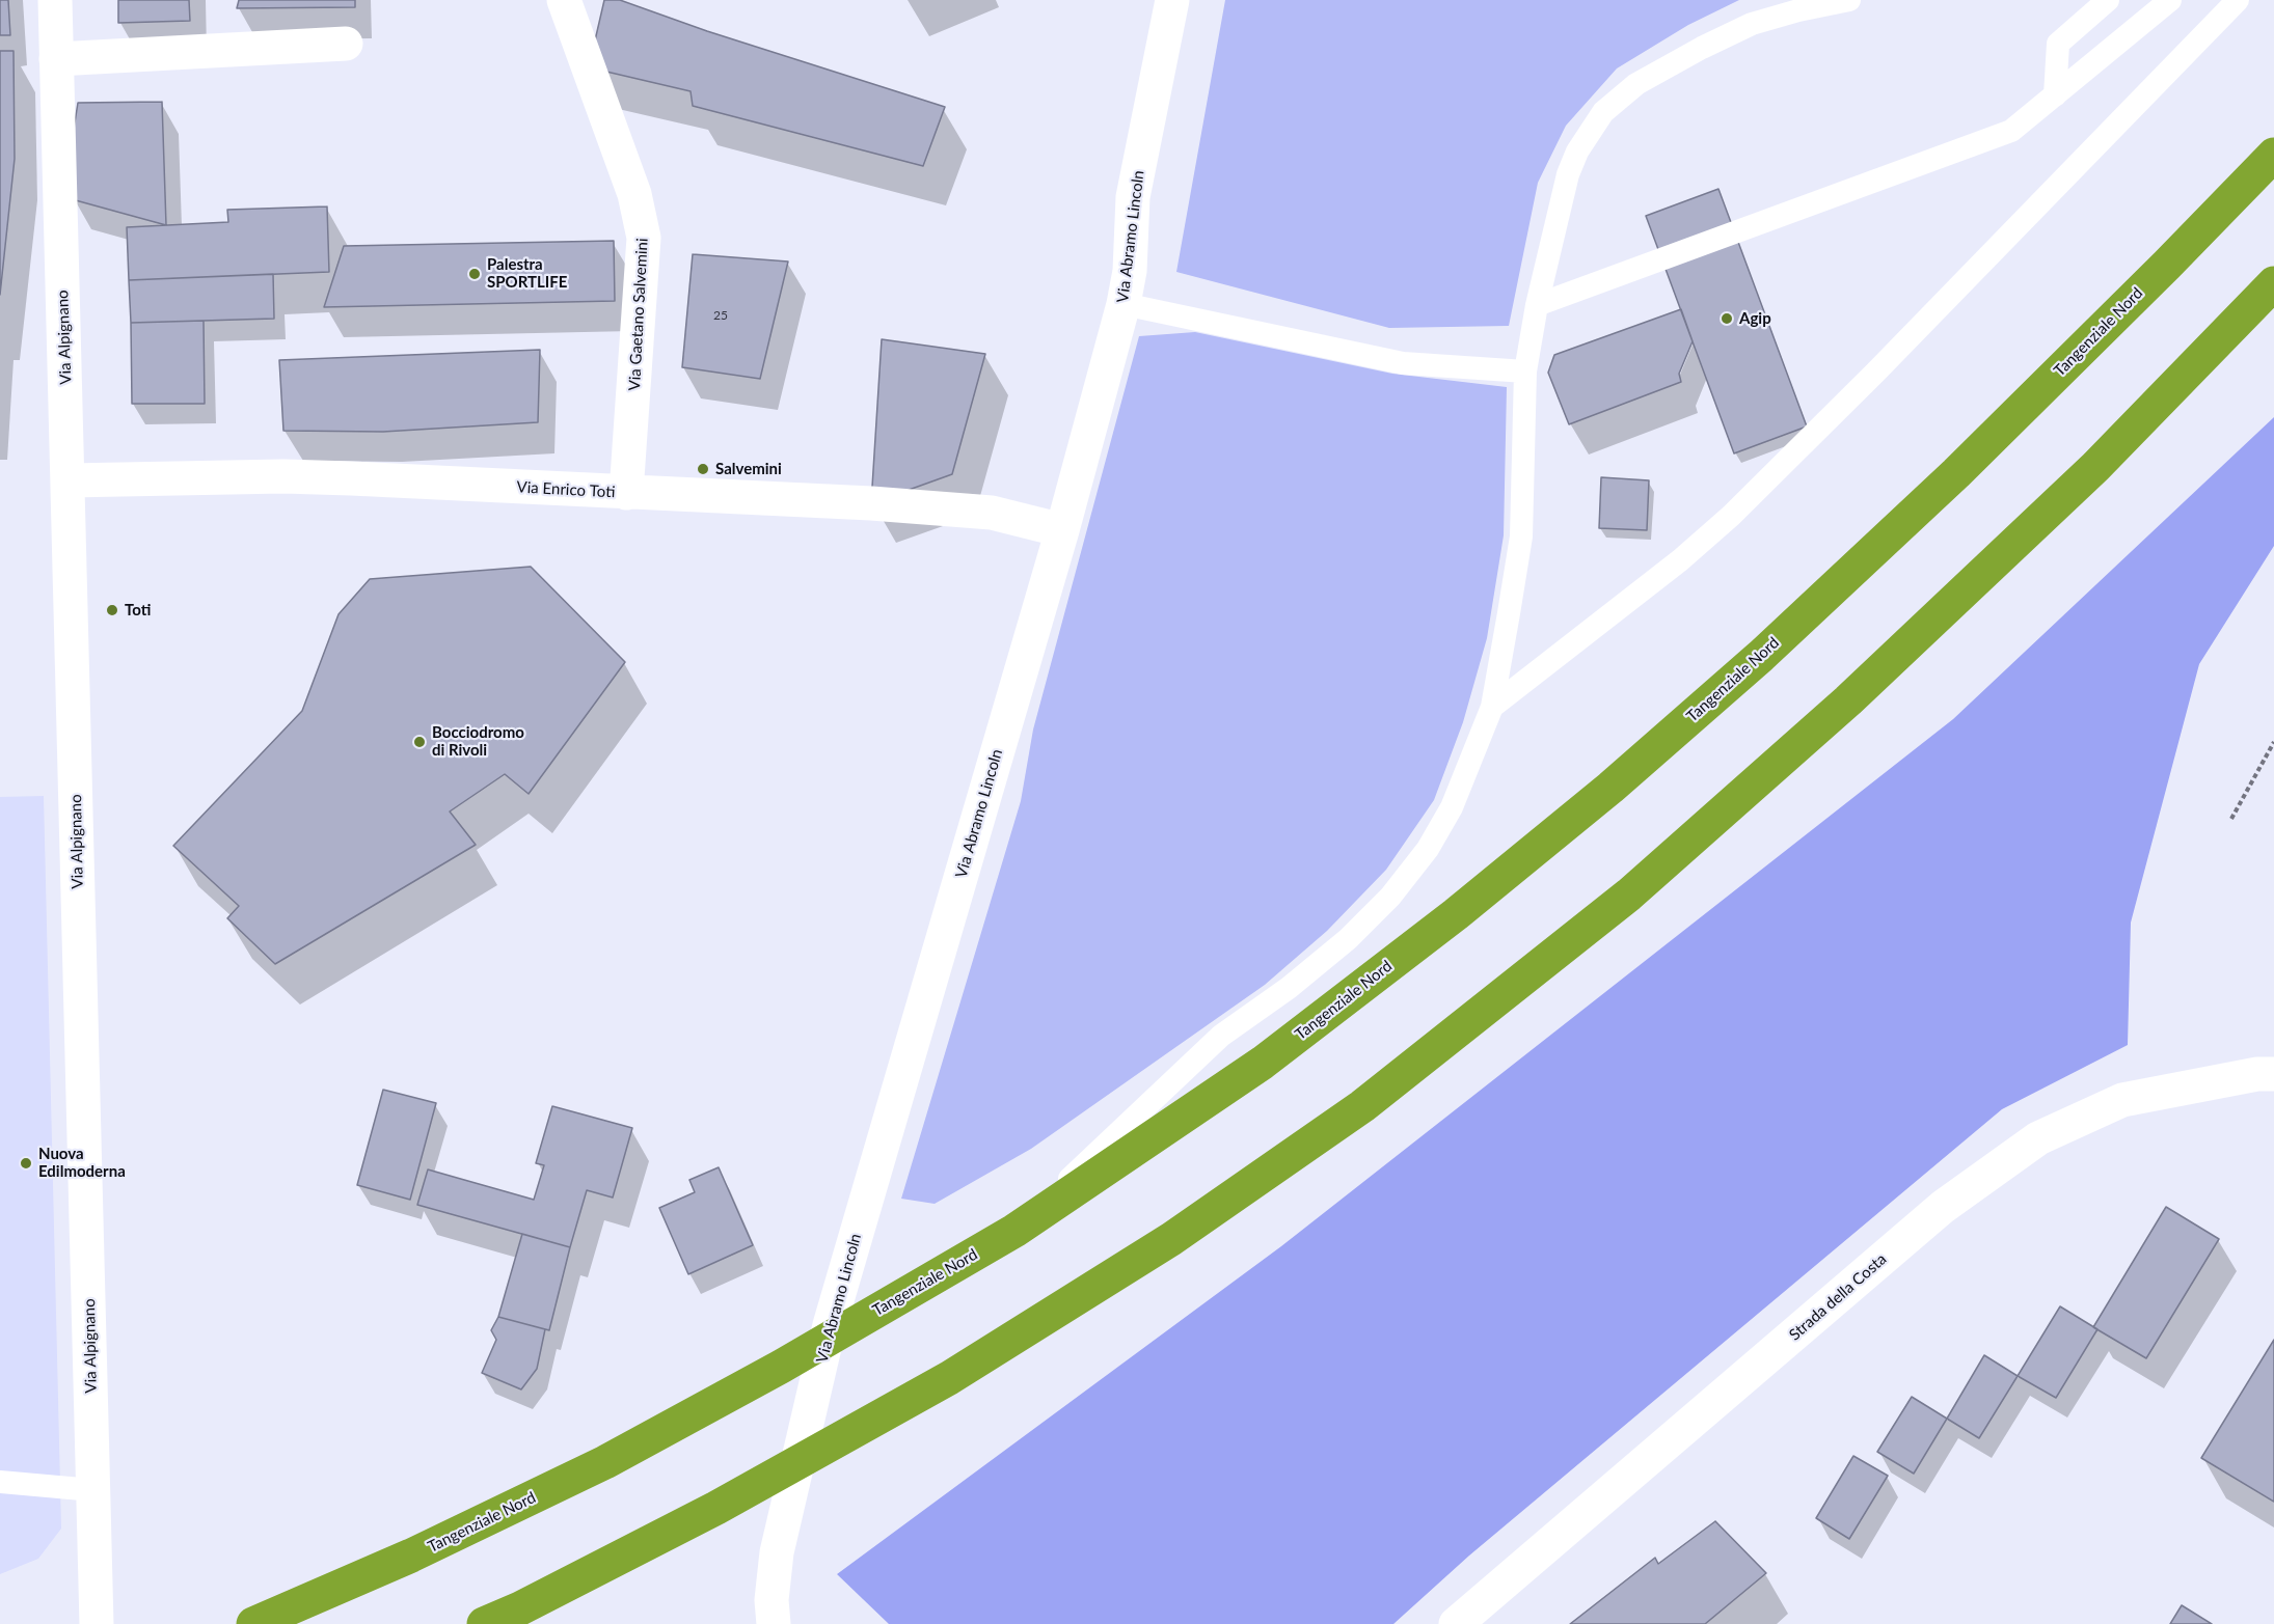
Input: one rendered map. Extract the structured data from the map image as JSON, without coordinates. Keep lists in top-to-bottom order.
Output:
{
  "streets": {
    "highway": ["Tangenziale Nord"],
    "street": [
      "Via Abramo Lincoln",
      "Via Gaetano Salvemini",
      "Via Alpignano",
      "Via Enrico Toti",
      "Strada della Costa"
    ]
  },
  "crossings": [
    ["Via Abramo Lincoln", "Via Enrico Toti"],
    ["Via Gaetano Salvemini", "Via Enrico Toti"],
    ["Via Alpignano", "Via Enrico Toti"]
  ],
  "places": [
    "Palestra SPORTLIFE",
    "Agip",
    "Salvemini",
    "Toti",
    "Bocciodromo di Rivoli",
    "Nuova Edilmoderna"
  ],
  "house_numbers": ["25"]
}
